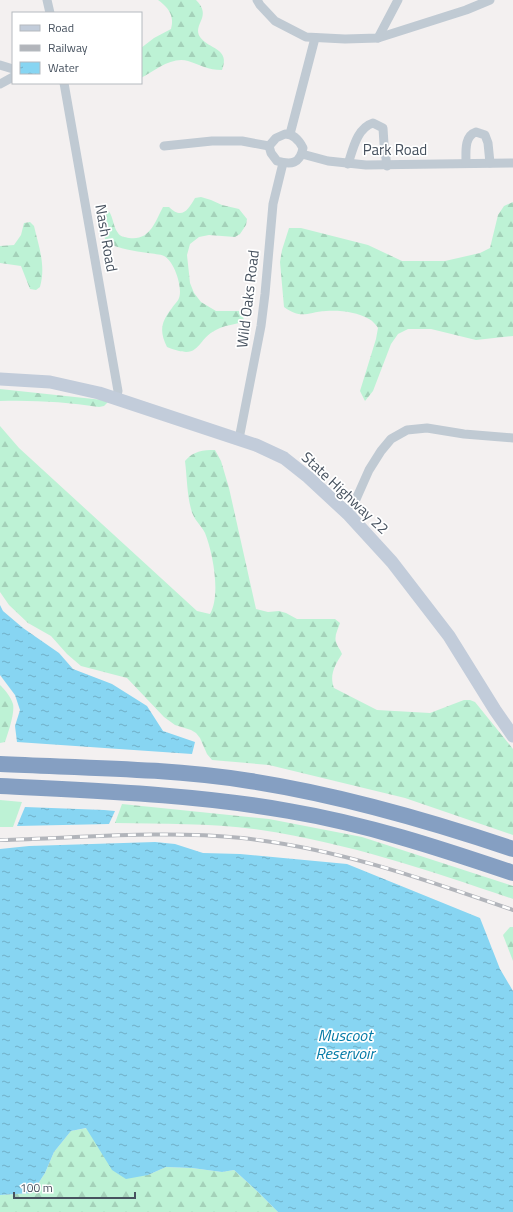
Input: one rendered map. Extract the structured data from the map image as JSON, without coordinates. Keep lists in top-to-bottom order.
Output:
{
  "streets": {
    "main road": ["State Highway 22"],
    "street": ["Park Road", "Nash Road", "Wild Oaks Road"]
  },
  "crossings": [
    ["Park Road", "Wild Oaks Road"],
    ["Nash Road", "State Highway 22"],
    ["Wild Oaks Road", "State Highway 22"]
  ],
  "water": ["Muscoot Reservoir"],
  "legend": ["Road", "Railway", "Water"],
  "scale_bar": "100 m"
}
